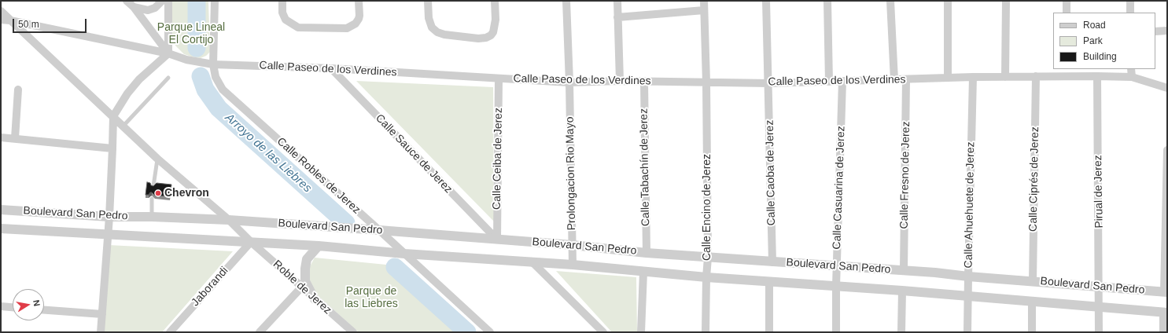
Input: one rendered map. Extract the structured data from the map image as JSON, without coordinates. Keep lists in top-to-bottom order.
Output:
{
  "streets": {
    "street": [
      "Calle Paseo de los Verdines",
      "Calle Sauce de Jerez",
      "Calle Ceiba de Jerez",
      "Calle Tabachín de Jerez",
      "Calle Caoba de Jerez",
      "Prolongacion Rio Mayo",
      "Calle Fresno de Jerez",
      "Calle Robles de Jerez",
      "Calle Ciprés de Jerez",
      "Calle Casuarina de Jerez",
      "Pirual de Jerez",
      "Calle Ahuehuete de Jerez",
      "Calle Encino de Jerez",
      "Boulevard San Pedro",
      "Jaborandi",
      "Roble de Jerez"
    ]
  },
  "crossings": [
    ["Calle Paseo de los Verdines", "Calle Sauce de Jerez"],
    ["Calle Paseo de los Verdines", "Calle Ceiba de Jerez"],
    ["Calle Paseo de los Verdines", "Calle Tabachín de Jerez"],
    ["Calle Paseo de los Verdines", "Calle Caoba de Jerez"],
    ["Calle Paseo de los Verdines", "Prolongacion Rio Mayo"],
    ["Calle Paseo de los Verdines", "Calle Fresno de Jerez"],
    ["Calle Paseo de los Verdines", "Calle Robles de Jerez"],
    ["Calle Paseo de los Verdines", "Calle Ciprés de Jerez"],
    ["Calle Paseo de los Verdines", "Calle Casuarina de Jerez"],
    ["Calle Paseo de los Verdines", "Pirual de Jerez"],
    ["Calle Paseo de los Verdines", "Calle Ahuehuete de Jerez"],
    ["Calle Paseo de los Verdines", "Calle Encino de Jerez"],
    ["Calle Paseo de los Verdines", "Roble de Jerez"],
    ["Calle Sauce de Jerez", "Calle Ceiba de Jerez"],
    ["Calle Sauce de Jerez", "Boulevard San Pedro"],
    ["Calle Ceiba de Jerez", "Boulevard San Pedro"],
    ["Calle Tabachín de Jerez", "Boulevard San Pedro"],
    ["Calle Caoba de Jerez", "Boulevard San Pedro"],
    ["Prolongacion Rio Mayo", "Boulevard San Pedro"],
    ["Calle Fresno de Jerez", "Boulevard San Pedro"],
    ["Calle Robles de Jerez", "Boulevard San Pedro"],
    ["Calle Ciprés de Jerez", "Boulevard San Pedro"],
    ["Calle Casuarina de Jerez", "Boulevard San Pedro"],
    ["Pirual de Jerez", "Boulevard San Pedro"],
    ["Calle Ahuehuete de Jerez", "Boulevard San Pedro"],
    ["Calle Encino de Jerez", "Boulevard San Pedro"],
    ["Boulevard San Pedro", "Jaborandi"],
    ["Boulevard San Pedro", "Roble de Jerez"],
    ["Jaborandi", "Roble de Jerez"]
  ],
  "water": ["Arroyo de las Liebres"],
  "parks": ["Parque Lineal El Cortijo", "Parque de las Liebres"],
  "places": ["Chevron"],
  "legend": ["Road", "Park", "Building"],
  "scale_bar": "50 m",
  "north": "right"
}
